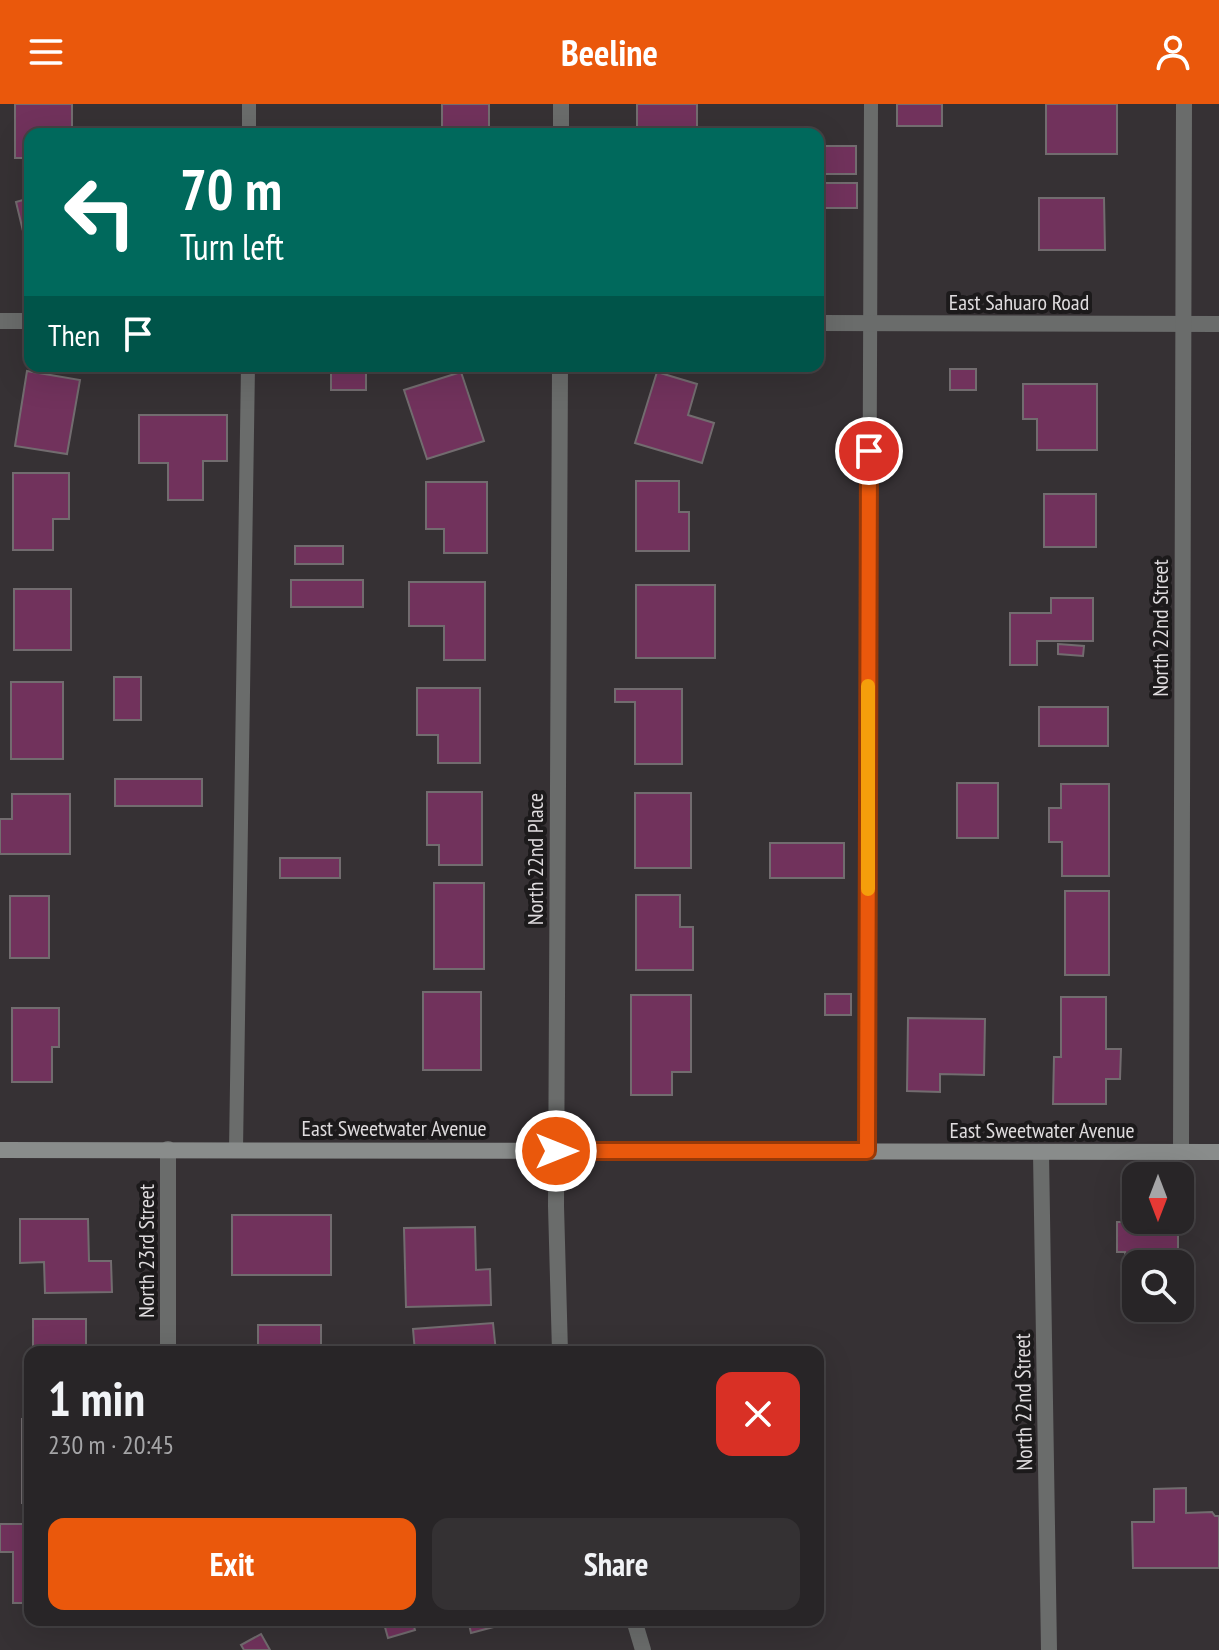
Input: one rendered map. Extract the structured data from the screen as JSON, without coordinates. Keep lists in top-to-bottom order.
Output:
{
  "streets": {
    "street": [
      "East Sahuaro Road",
      "North 22nd Street",
      "North 22nd Place",
      "East Sweetwater Avenue",
      "North 23rd Street"
    ]
  },
  "crossings": [
    ["East Sahuaro Road", "North 22nd Street"],
    ["North 22nd Street", "East Sweetwater Avenue"],
    ["North 22nd Place", "East Sweetwater Avenue"],
    ["East Sweetwater Avenue", "North 23rd Street"]
  ],
  "north": "bottom",
  "page": {
    "header": "Beeline",
    "turn": ["70 m", "Turn left"],
    "then": "Then",
    "heading": ["1 min", "230 m · 20:45"],
    "buttons": ["Exit", "Share"]
  }
}
